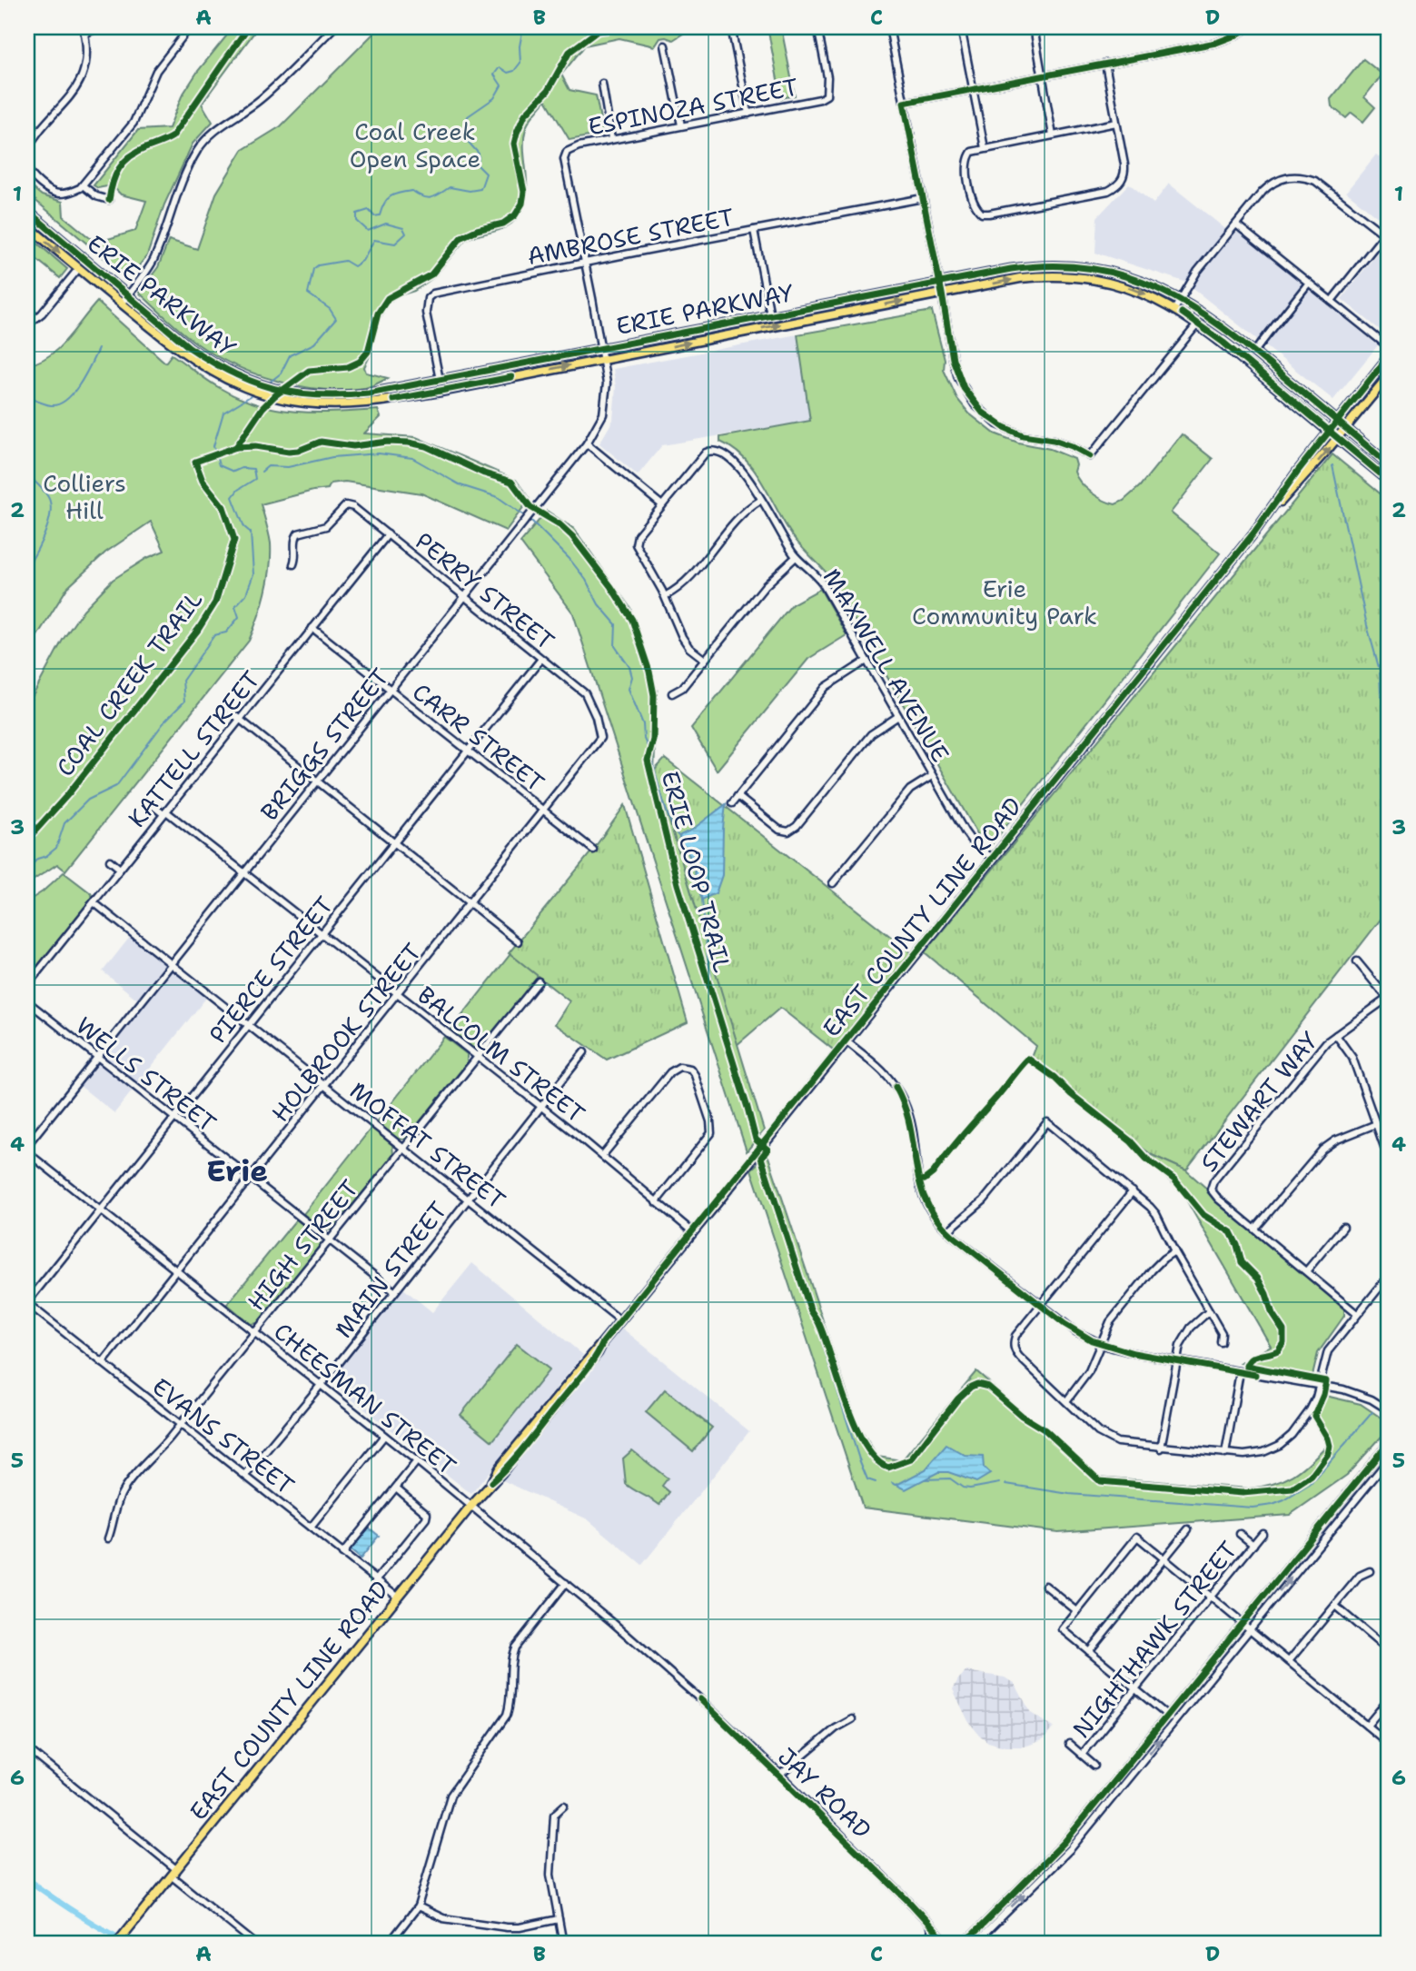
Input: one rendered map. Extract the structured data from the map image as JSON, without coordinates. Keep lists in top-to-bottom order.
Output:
{
  "streets": {
    "main road": ["ERIE PARKWAY", "EAST COUNTY LINE ROAD"],
    "street": [
      "ESPINOZA STREET",
      "AMBROSE STREET",
      "PERRY STREET",
      "MAXWELL AVENUE",
      "CARR STREET",
      "BRIGGS STREET",
      "KATTELL STREET",
      "PIERCE STREET",
      "HOLBROOK STREET",
      "BALCOLM STREET",
      "WELLS STREET",
      "STEWART WAY",
      "MOFFAT STREET",
      "HIGH STREET",
      "MAIN STREET",
      "CHEESMAN STREET",
      "EVANS STREET",
      "NIGHTHAWK STREET",
      "JAY ROAD"
    ],
    "cycle path": ["COAL CREEK TRAIL", "ERIE LOOP TRAIL"]
  },
  "crossings": [
    ["ESPINOZA STREET", "BRIGGS STREET"],
    ["AMBROSE STREET", "ERIE PARKWAY"],
    ["AMBROSE STREET", "BRIGGS STREET"],
    ["ERIE PARKWAY", "BRIGGS STREET"],
    ["ERIE PARKWAY", "EAST COUNTY LINE ROAD"],
    ["PERRY STREET", "BRIGGS STREET"],
    ["PERRY STREET", "KATTELL STREET"],
    ["PERRY STREET", "PIERCE STREET"],
    ["PERRY STREET", "HOLBROOK STREET"],
    ["MAXWELL AVENUE", "EAST COUNTY LINE ROAD"],
    ["CARR STREET", "BRIGGS STREET"],
    ["CARR STREET", "KATTELL STREET"],
    ["CARR STREET", "PIERCE STREET"],
    ["CARR STREET", "HOLBROOK STREET"],
    ["BRIGGS STREET", "BALCOLM STREET"],
    ["BRIGGS STREET", "WELLS STREET"],
    ["BRIGGS STREET", "MOFFAT STREET"],
    ["KATTELL STREET", "BALCOLM STREET"],
    ["KATTELL STREET", "MOFFAT STREET"],
    ["EAST COUNTY LINE ROAD", "BALCOLM STREET"],
    ["EAST COUNTY LINE ROAD", "MOFFAT STREET"],
    ["EAST COUNTY LINE ROAD", "CHEESMAN STREET"],
    ["EAST COUNTY LINE ROAD", "EVANS STREET"],
    ["EAST COUNTY LINE ROAD", "JAY ROAD"],
    ["PIERCE STREET", "BALCOLM STREET"],
    ["PIERCE STREET", "WELLS STREET"],
    ["PIERCE STREET", "MOFFAT STREET"],
    ["PIERCE STREET", "CHEESMAN STREET"],
    ["PIERCE STREET", "EVANS STREET"],
    ["HOLBROOK STREET", "BALCOLM STREET"],
    ["HOLBROOK STREET", "WELLS STREET"],
    ["HOLBROOK STREET", "MOFFAT STREET"],
    ["HOLBROOK STREET", "CHEESMAN STREET"],
    ["HOLBROOK STREET", "EVANS STREET"],
    ["BALCOLM STREET", "HIGH STREET"],
    ["BALCOLM STREET", "MAIN STREET"],
    ["WELLS STREET", "HIGH STREET"],
    ["WELLS STREET", "MAIN STREET"],
    ["MOFFAT STREET", "HIGH STREET"],
    ["MOFFAT STREET", "MAIN STREET"],
    ["HIGH STREET", "CHEESMAN STREET"],
    ["HIGH STREET", "EVANS STREET"],
    ["MAIN STREET", "CHEESMAN STREET"],
    ["MAIN STREET", "EVANS STREET"],
    ["CHEESMAN STREET", "JAY ROAD"]
  ],
  "districts": ["Erie"],
  "parks": ["Coal Creek Open Space", "Colliers Hill", "Erie Community Park"],
  "grid": {
    "columns": [
      "A",
      "B",
      "C",
      "D"
    ],
    "rows": [
      "1",
      "2",
      "3",
      "4",
      "5",
      "6"
    ]
  }
}
